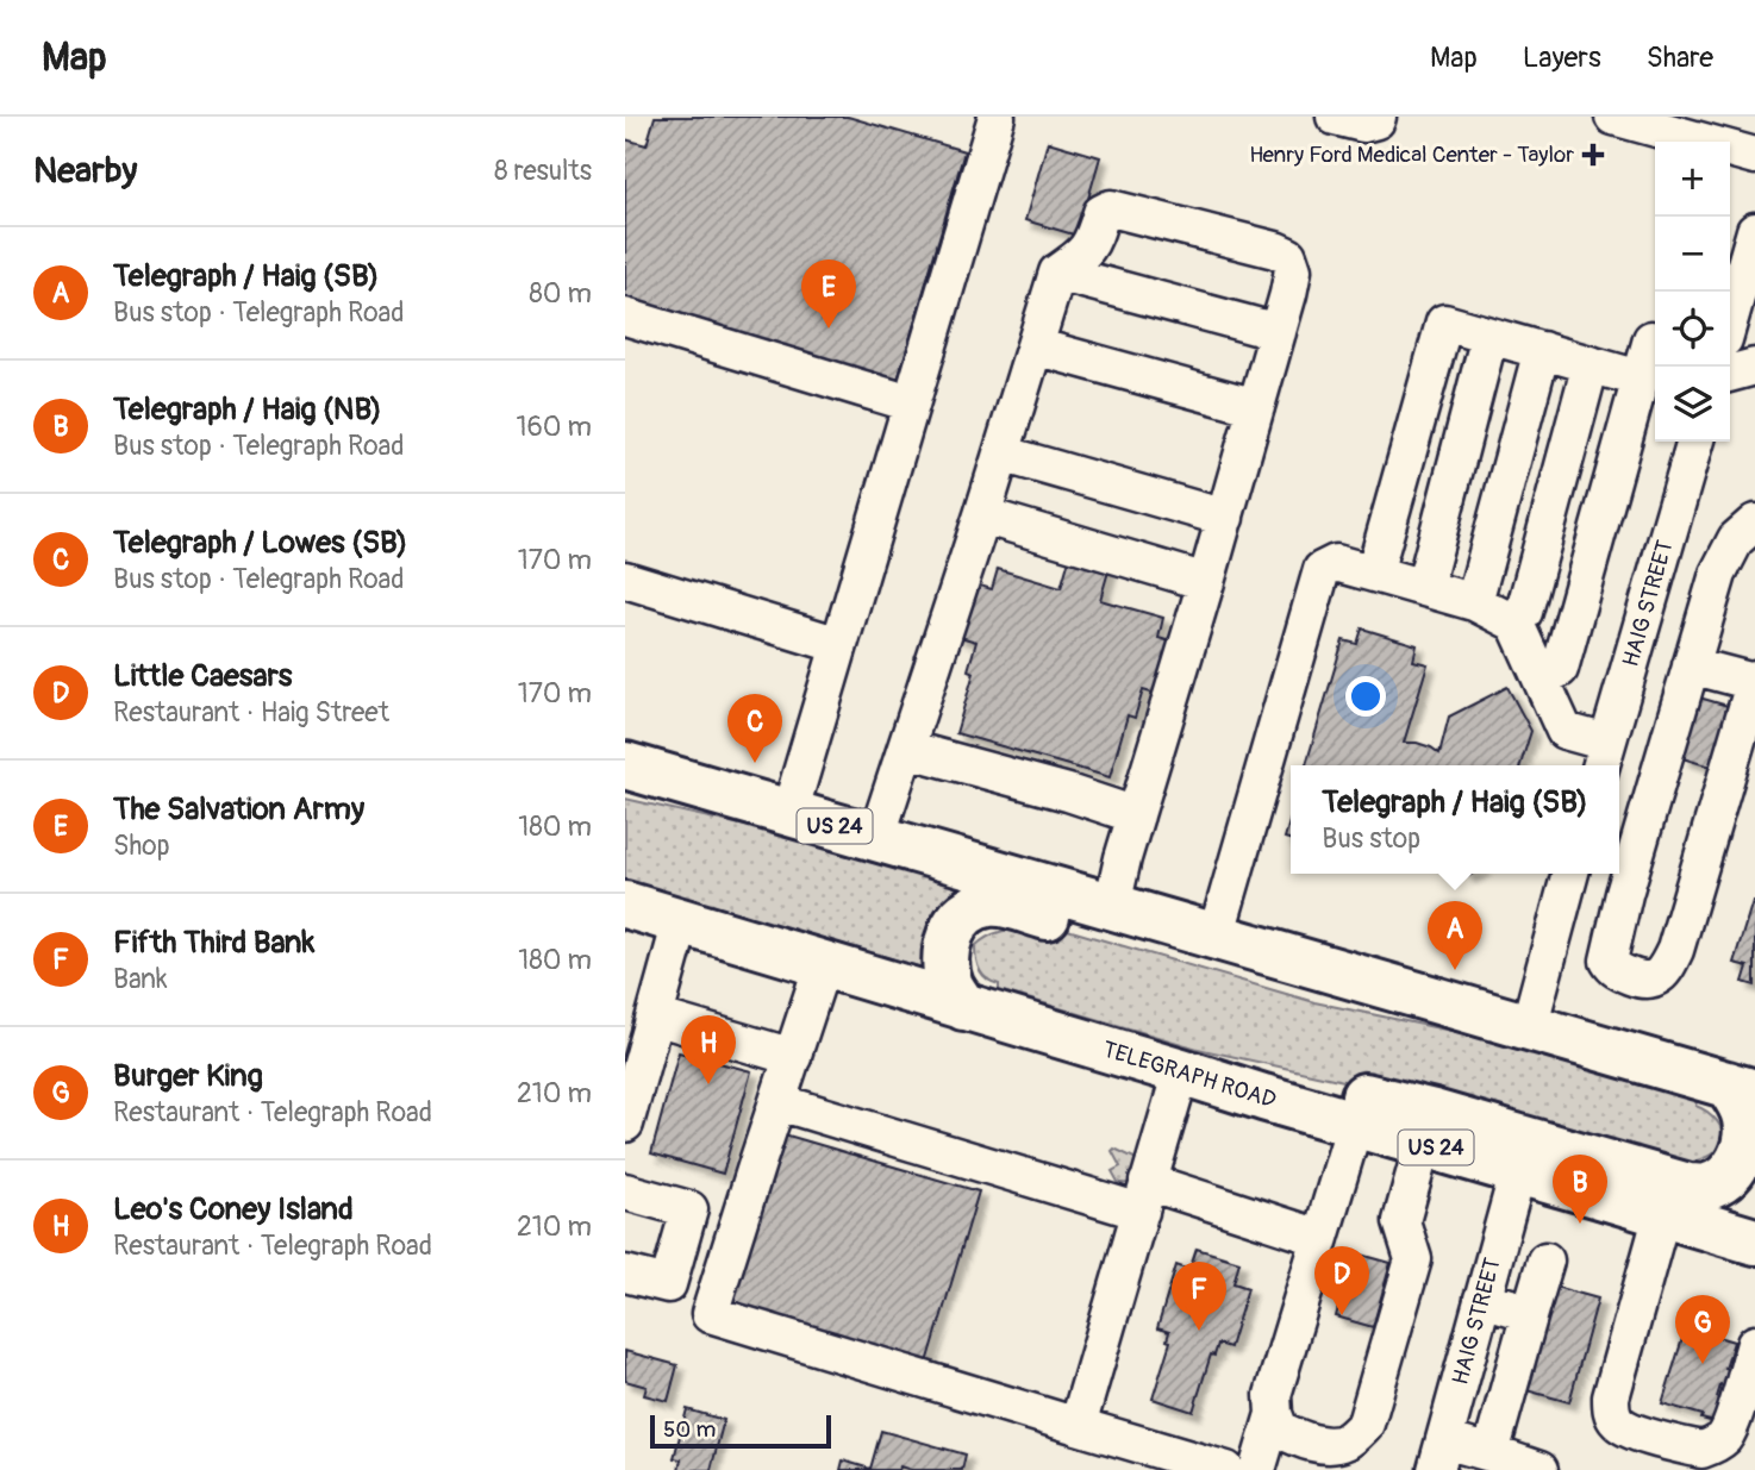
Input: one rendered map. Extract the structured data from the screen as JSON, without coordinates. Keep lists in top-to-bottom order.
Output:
{
  "streets": {
    "main road": ["US 24", "TELEGRAPH ROAD"],
    "street": ["HAIG STREET"]
  },
  "crossings": [
    ["HAIG STREET", "TELEGRAPH ROAD"]
  ],
  "places": {
    "health": ["Henry Ford Medical Center - Taylor"]
  },
  "scale_bar": "50 m",
  "page": {
    "header": "Map",
    "nav": ["Map", "Layers", "Share"],
    "heading": ["Nearby", "8 results"],
    "map_buttons": ["+", "−"],
    "list": [
      {
        "mark": "A",
        "name": "Telegraph / Haig (SB)",
        "note": "Bus stop · Telegraph Road",
        "value": "80 m"
      },
      {
        "mark": "B",
        "name": "Telegraph / Haig (NB)",
        "note": "Bus stop · Telegraph Road",
        "value": "160 m"
      },
      {
        "mark": "C",
        "name": "Telegraph / Lowes (SB)",
        "note": "Bus stop · Telegraph Road",
        "value": "170 m"
      },
      {
        "mark": "D",
        "name": "Little Caesars",
        "note": "Restaurant · Haig Street",
        "value": "170 m"
      },
      {
        "mark": "E",
        "name": "The Salvation Army",
        "note": "Shop",
        "value": "180 m"
      },
      {
        "mark": "F",
        "name": "Fifth Third Bank",
        "note": "Bank",
        "value": "180 m"
      },
      {
        "mark": "G",
        "name": "Burger King",
        "note": "Restaurant · Telegraph Road",
        "value": "210 m"
      },
      {
        "mark": "H",
        "name": "Leo's Coney Island",
        "note": "Restaurant · Telegraph Road",
        "value": "210 m"
      }
    ],
    "pins": [
      "E",
      "C",
      "A",
      "H",
      "B",
      "D",
      "F",
      "G"
    ],
    "popup": ["Telegraph / Haig (SB)", "Bus stop"],
    "scale": "50 m"
  }
}
